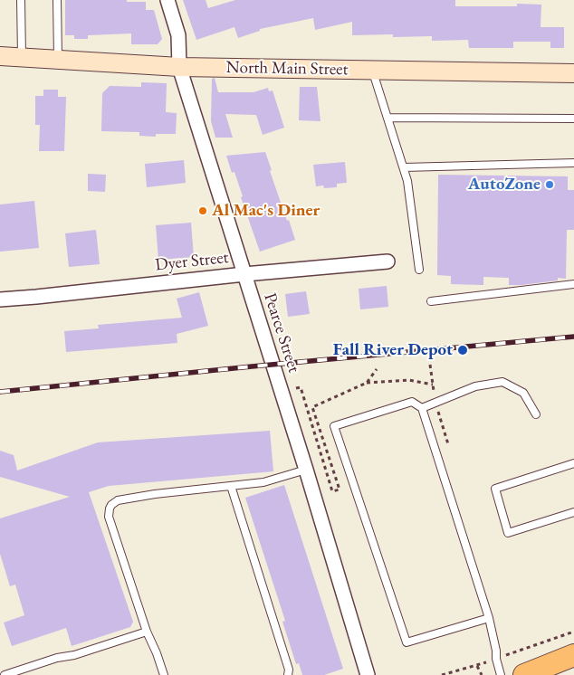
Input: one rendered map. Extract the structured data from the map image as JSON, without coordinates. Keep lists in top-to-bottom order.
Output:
{
  "streets": {
    "main road": ["North Main Street"],
    "street": ["Dyer Street", "Pearce Street"]
  },
  "crossings": [
    ["North Main Street", "Pearce Street"],
    ["Dyer Street", "Pearce Street"]
  ],
  "places": ["AutoZone", "Al Mac's Diner", "Fall River Depot"]
}
